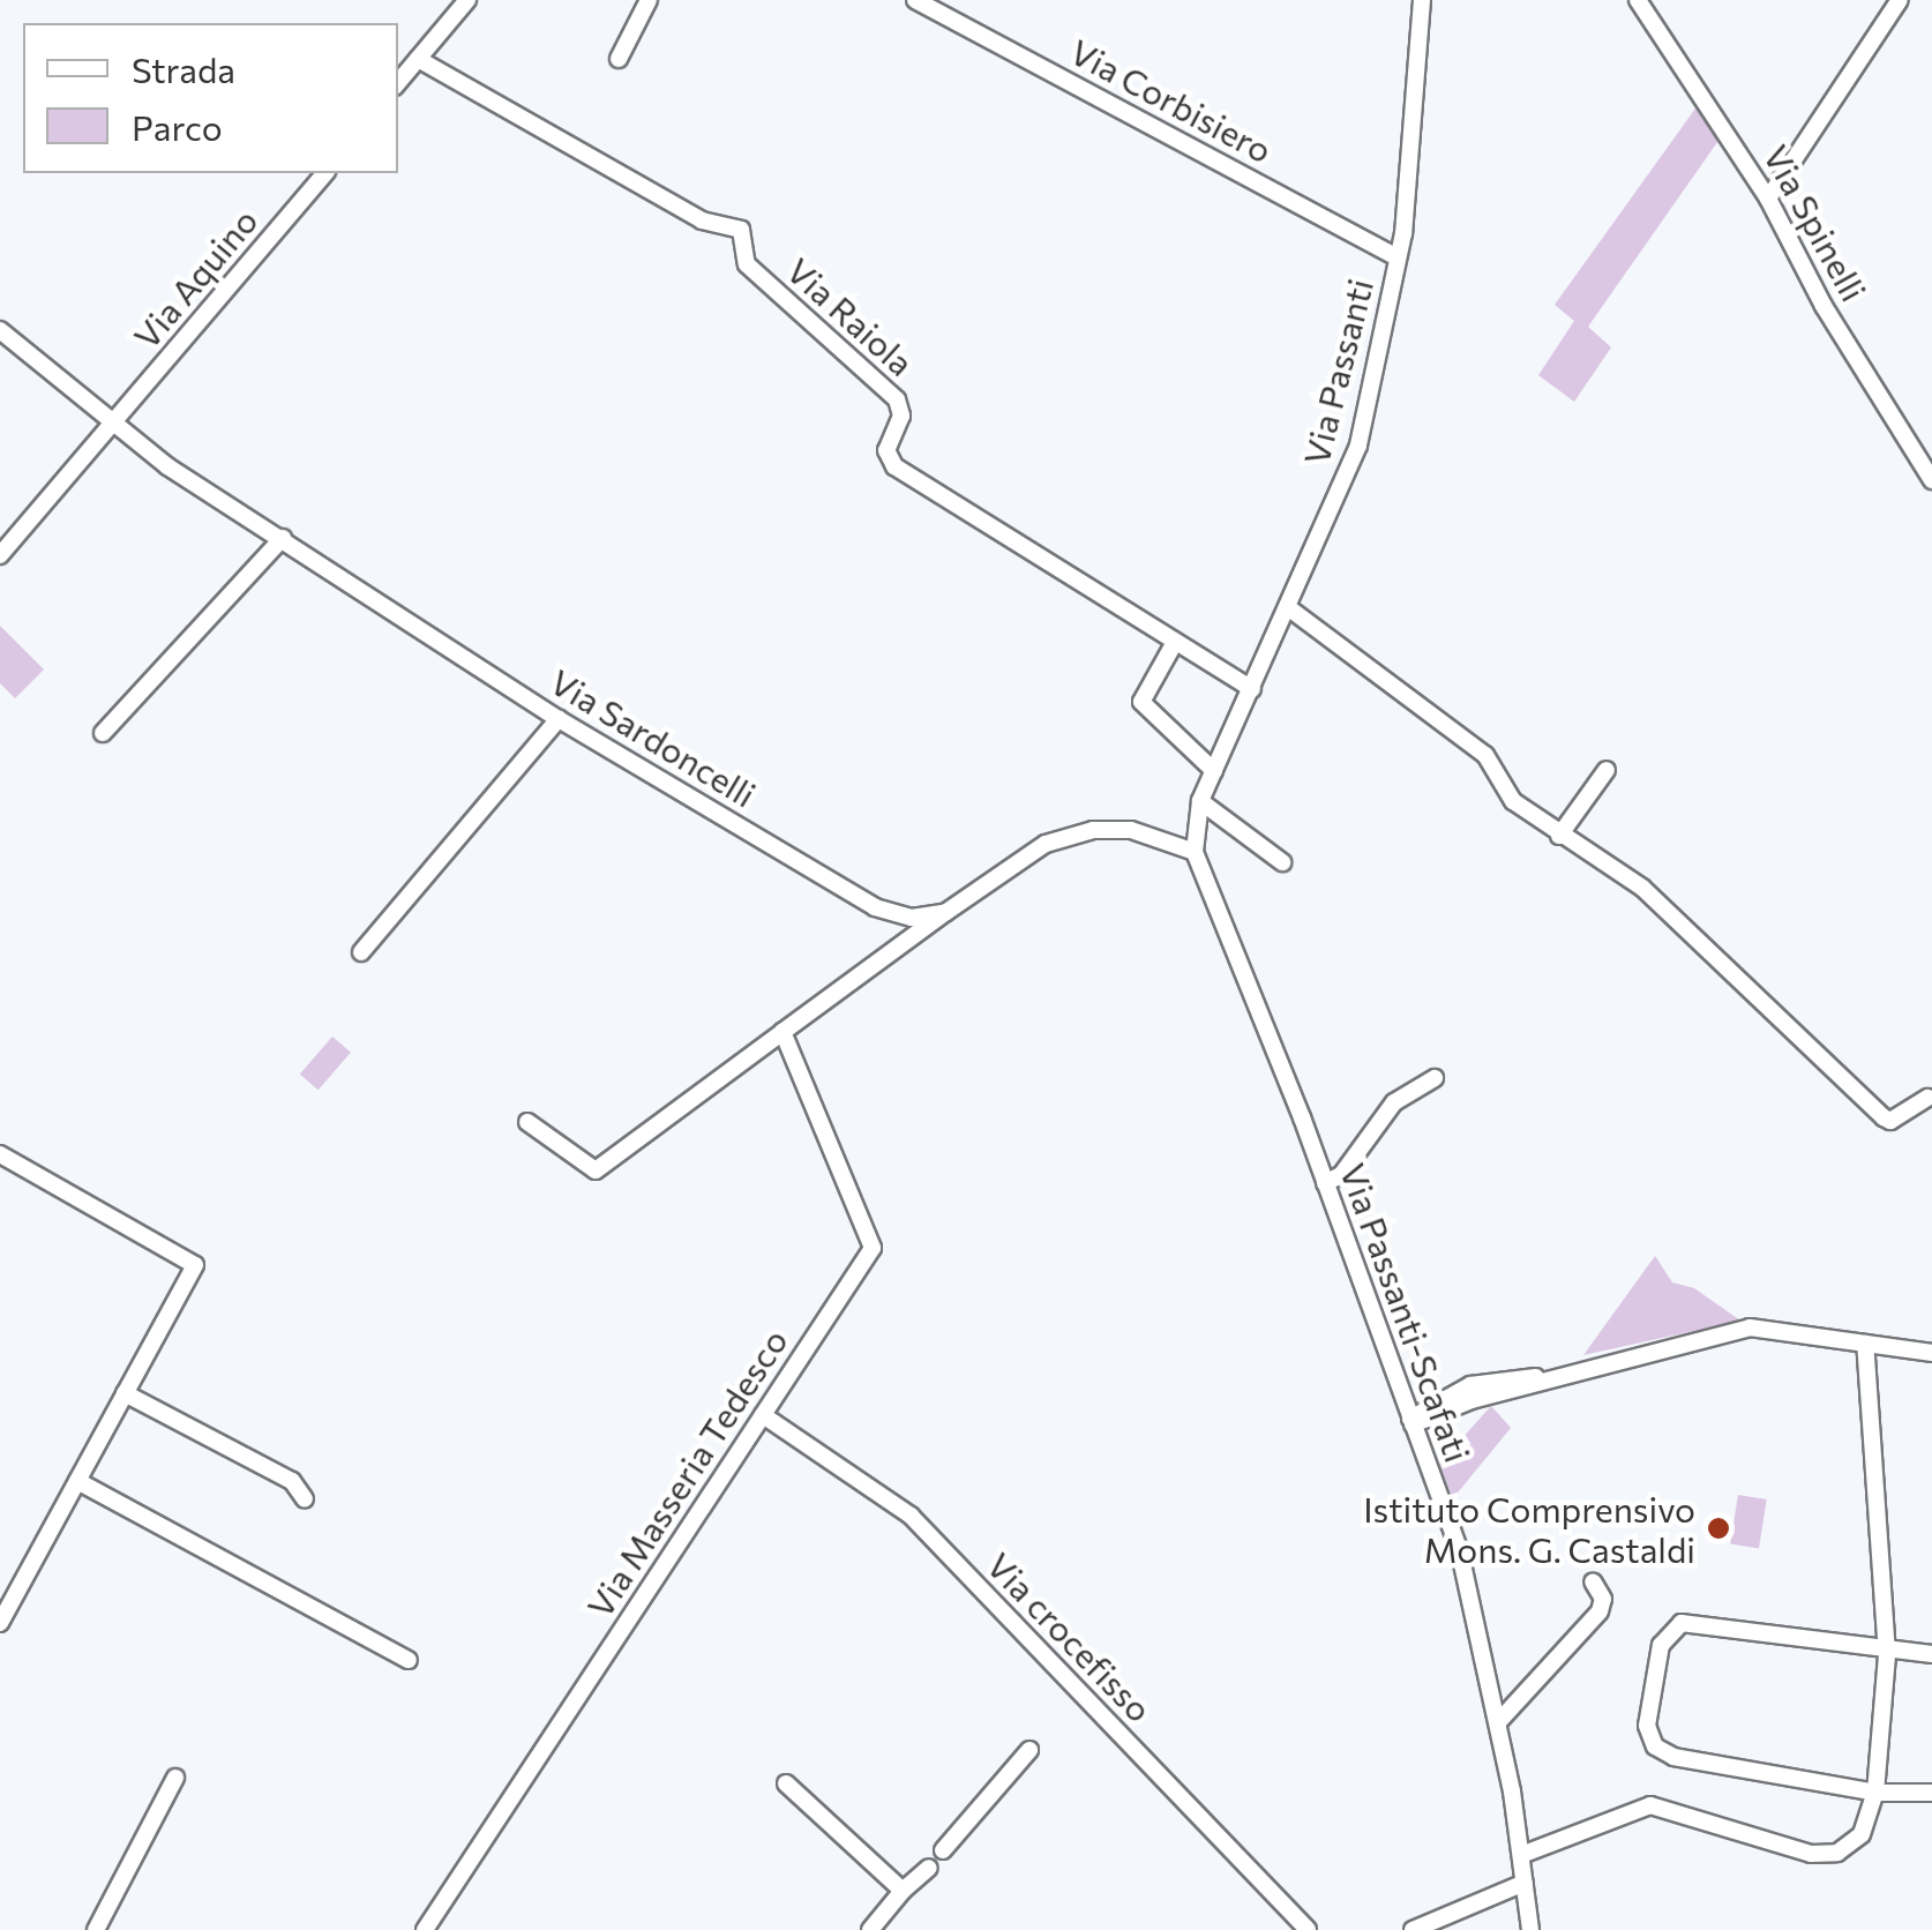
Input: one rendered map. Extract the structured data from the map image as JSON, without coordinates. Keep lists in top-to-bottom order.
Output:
{
  "streets": {
    "street": [
      "Via Corbisiero",
      "Via Spinelli",
      "Via Aquino",
      "Via Raiola",
      "Via Passanti",
      "Via Sardoncelli",
      "Via Passanti-Scafati",
      "Via Masseria Tedesco",
      "Via crocefisso"
    ]
  },
  "crossings": [
    ["Via Corbisiero", "Via Passanti"],
    ["Via Aquino", "Via Sardoncelli"],
    ["Via Raiola", "Via Passanti"],
    ["Via Passanti", "Via Passanti-Scafati"],
    ["Via Masseria Tedesco", "Via crocefisso"]
  ],
  "places": ["Istituto Comprensivo Mons. G. Castaldi"],
  "legend": ["Strada", "Parco"]
}
